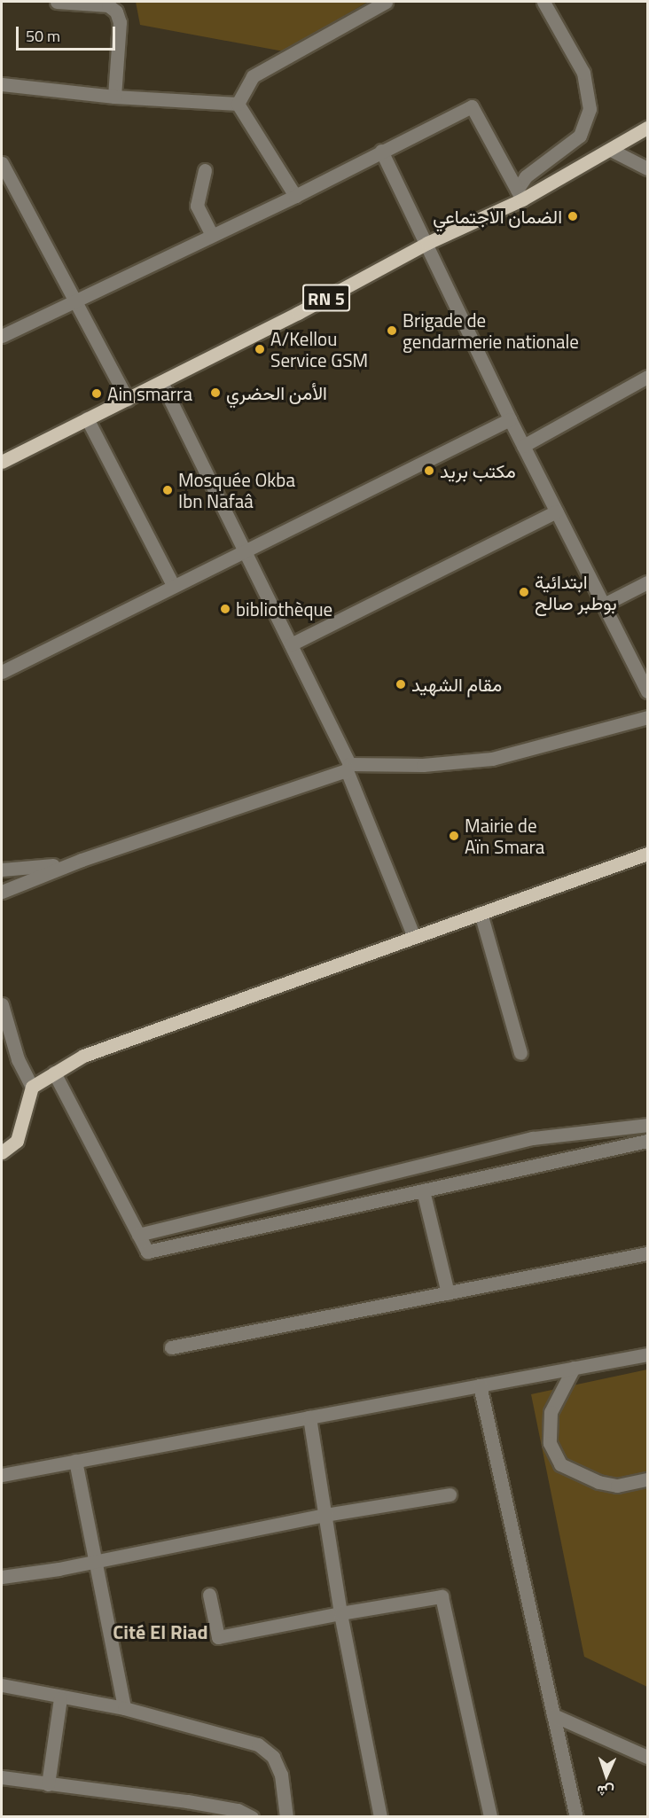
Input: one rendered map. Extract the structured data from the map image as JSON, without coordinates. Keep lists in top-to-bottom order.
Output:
{
  "streets": {
    "main road": ["RN 5"]
  },
  "districts": ["Cité El Riad"],
  "places": [
    "الضمان الاجتماعي",
    "Brigade de gendarmerie nationale",
    "A/Kellou Service GSM",
    "الأمن الحضري",
    "Ain smarra",
    "مكتب بريد",
    "Mosquée Okba Ibn Nafaâ",
    "ابتدائية بوطبر صالح",
    "bibliothèque",
    "مقام الشهيد",
    "Mairie de Aïn Smara"
  ],
  "scale_bar": "50 m",
  "north": "bottom"
}
